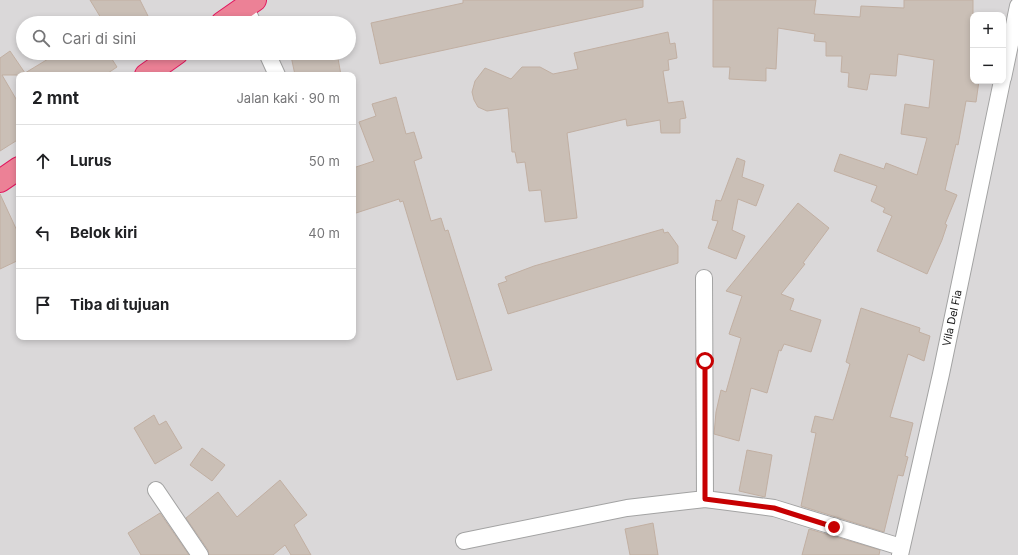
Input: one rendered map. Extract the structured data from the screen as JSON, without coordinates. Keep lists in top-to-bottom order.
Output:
{
  "streets": {
    "street": ["Vila Del Fia"]
  },
  "page": {
    "map_buttons": ["+", "−"],
    "search": "Cari di sini",
    "heading": ["2 mnt", "Jalan kaki · 90 m"],
    "list": [
      ["Lurus", "50 m"],
      ["Belok kiri", "40 m"],
      "Tiba di tujuan"
    ]
  }
}
